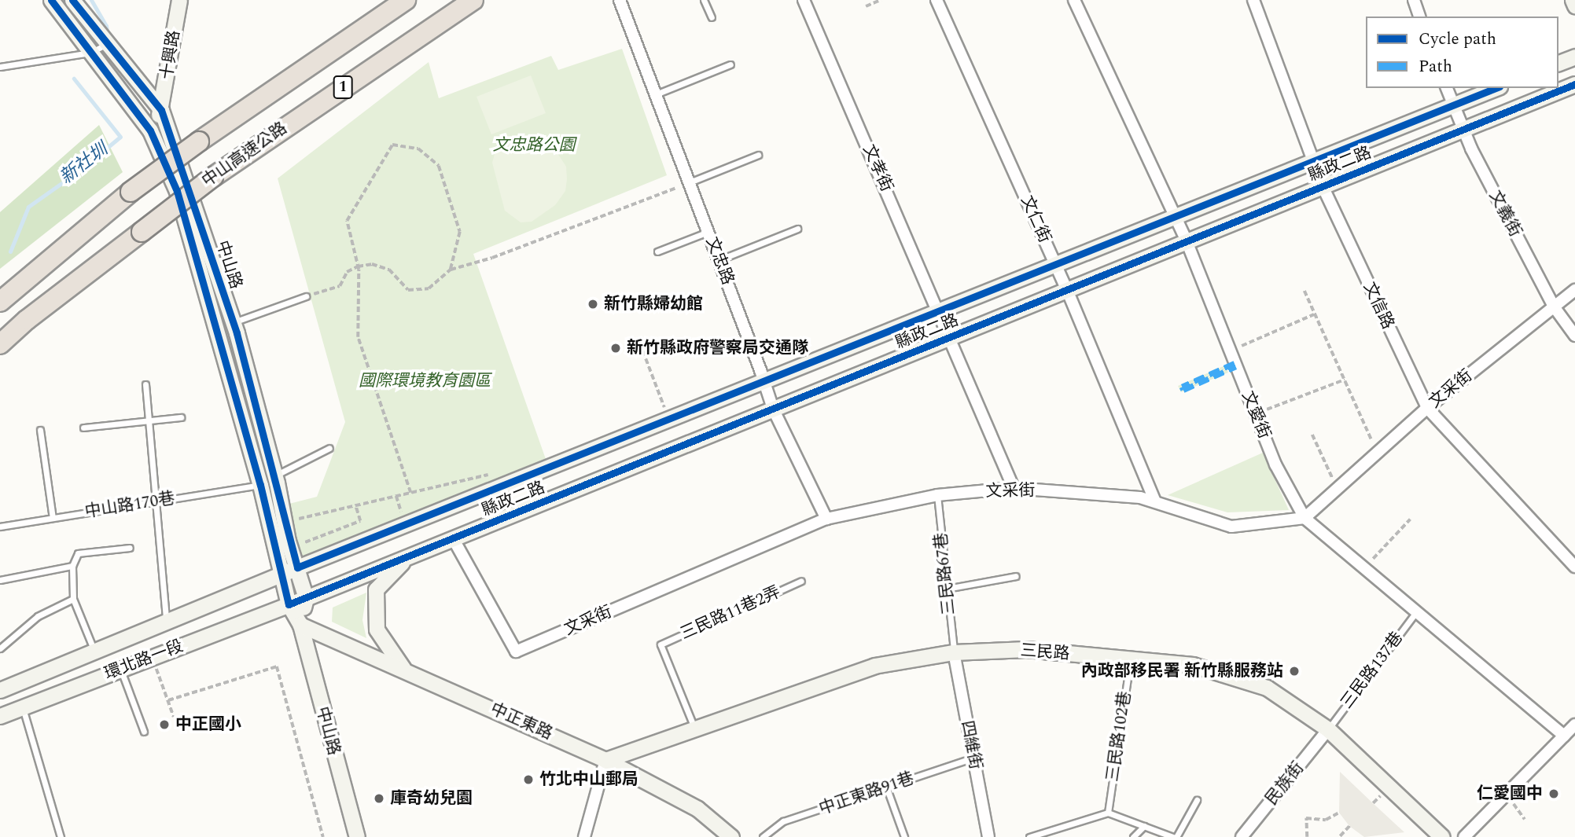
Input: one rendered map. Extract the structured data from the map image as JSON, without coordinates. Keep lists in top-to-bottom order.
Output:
{
  "streets": {
    "highway": ["1", "中山高速公路"],
    "street": [
      "十興路",
      "縣政二路",
      "文孝街",
      "文義街",
      "文仁街",
      "文忠路",
      "中山路",
      "文信路",
      "文采街",
      "文愛街",
      "三民路",
      "環北路一段",
      "中正東路",
      "四維街",
      "民族街"
    ],
    "lane": [
      "中山路170巷",
      "三民路67巷",
      "三民路11巷2弄",
      "三民路137巷",
      "三民路102巷",
      "中正東路91巷"
    ]
  },
  "crossings": [
    ["十興路", "中山路"],
    ["縣政二路", "文孝街"],
    ["縣政二路", "文義街"],
    ["縣政二路", "文仁街"],
    ["縣政二路", "文忠路"],
    ["縣政二路", "中山路"],
    ["縣政二路", "文信路"],
    ["縣政二路", "文采街"],
    ["縣政二路", "文愛街"],
    ["縣政二路", "環北路一段"],
    ["文孝街", "文采街"],
    ["文義街", "文采街"],
    ["文仁街", "文采街"],
    ["文忠路", "文采街"],
    ["中山路", "中山路170巷"],
    ["中山路", "環北路一段"],
    ["中山路", "中正東路"],
    ["文信路", "文采街"],
    ["文采街", "文愛街"],
    ["文采街", "三民路67巷"],
    ["文愛街", "三民路137巷"],
    ["三民路67巷", "三民路"],
    ["三民路67巷", "四維街"],
    ["三民路11巷2弄", "三民路"],
    ["三民路", "三民路137巷"],
    ["三民路", "中正東路"],
    ["三民路", "三民路102巷"],
    ["三民路", "四維街"],
    ["三民路", "民族街"],
    ["三民路137巷", "民族街"],
    ["四維街", "中正東路91巷"]
  ],
  "water": ["新社圳"],
  "parks": ["文忠路公園", "國際環境教育園區"],
  "places": [
    "新竹縣婦幼館",
    "新竹縣政府警察局交通隊",
    "內政部移民署 新竹縣服務站",
    "中正國小",
    "竹北中山郵局",
    "仁愛國中",
    "庫奇幼兒園"
  ],
  "legend": ["Cycle path", "Path"]
}
